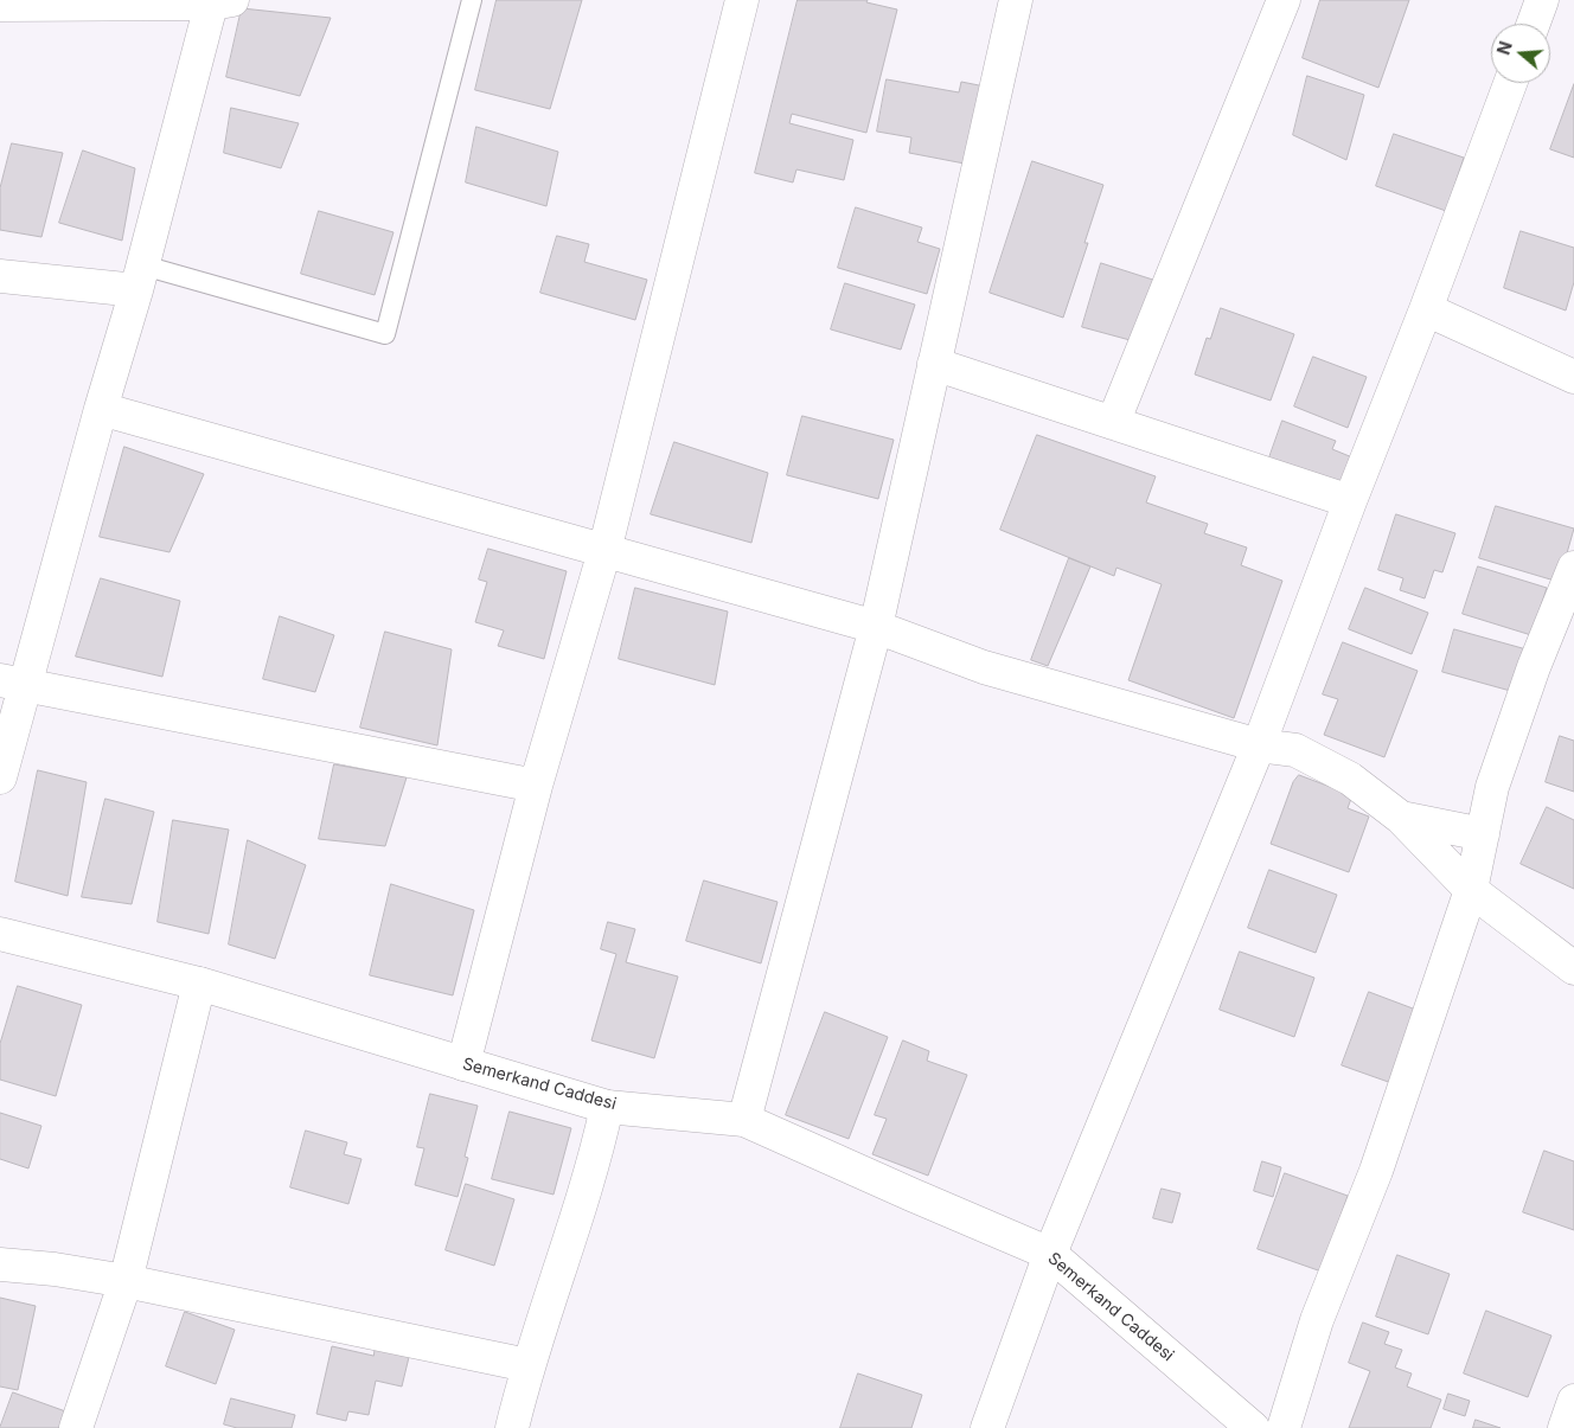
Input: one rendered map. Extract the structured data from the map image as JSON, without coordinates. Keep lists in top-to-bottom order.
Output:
{
  "streets": {
    "street": ["Semerkand Caddesi"]
  },
  "north": "left"
}
